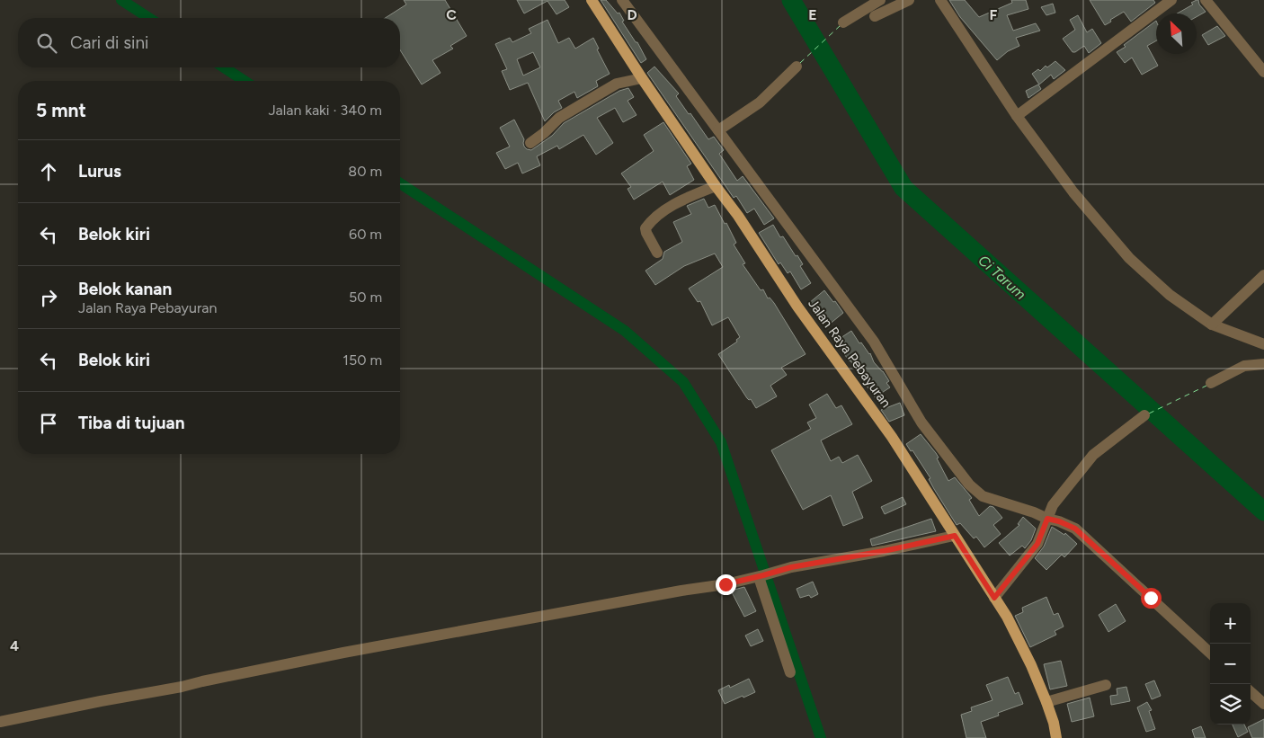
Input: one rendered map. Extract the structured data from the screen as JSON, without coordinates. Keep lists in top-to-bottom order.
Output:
{
  "streets": {
    "main road": ["Jalan Raya Pebayuran"]
  },
  "water": ["Ci Tarum"],
  "north": "top left",
  "page": {
    "search": "Cari di sini",
    "heading": ["5 mnt", "Jalan kaki · 340 m"],
    "list": [
      ["Lurus", "80 m"],
      ["Belok kiri", "60 m"],
      ["Belok kanan", "Jalan Raya Pebayuran", "50 m"],
      ["Belok kiri", "150 m"],
      "Tiba di tujuan"
    ],
    "map_buttons": ["+", "−"]
  },
  "grid": {
    "columns": [
      "C",
      "D",
      "E",
      "F"
    ],
    "rows": ["4"]
  }
}
